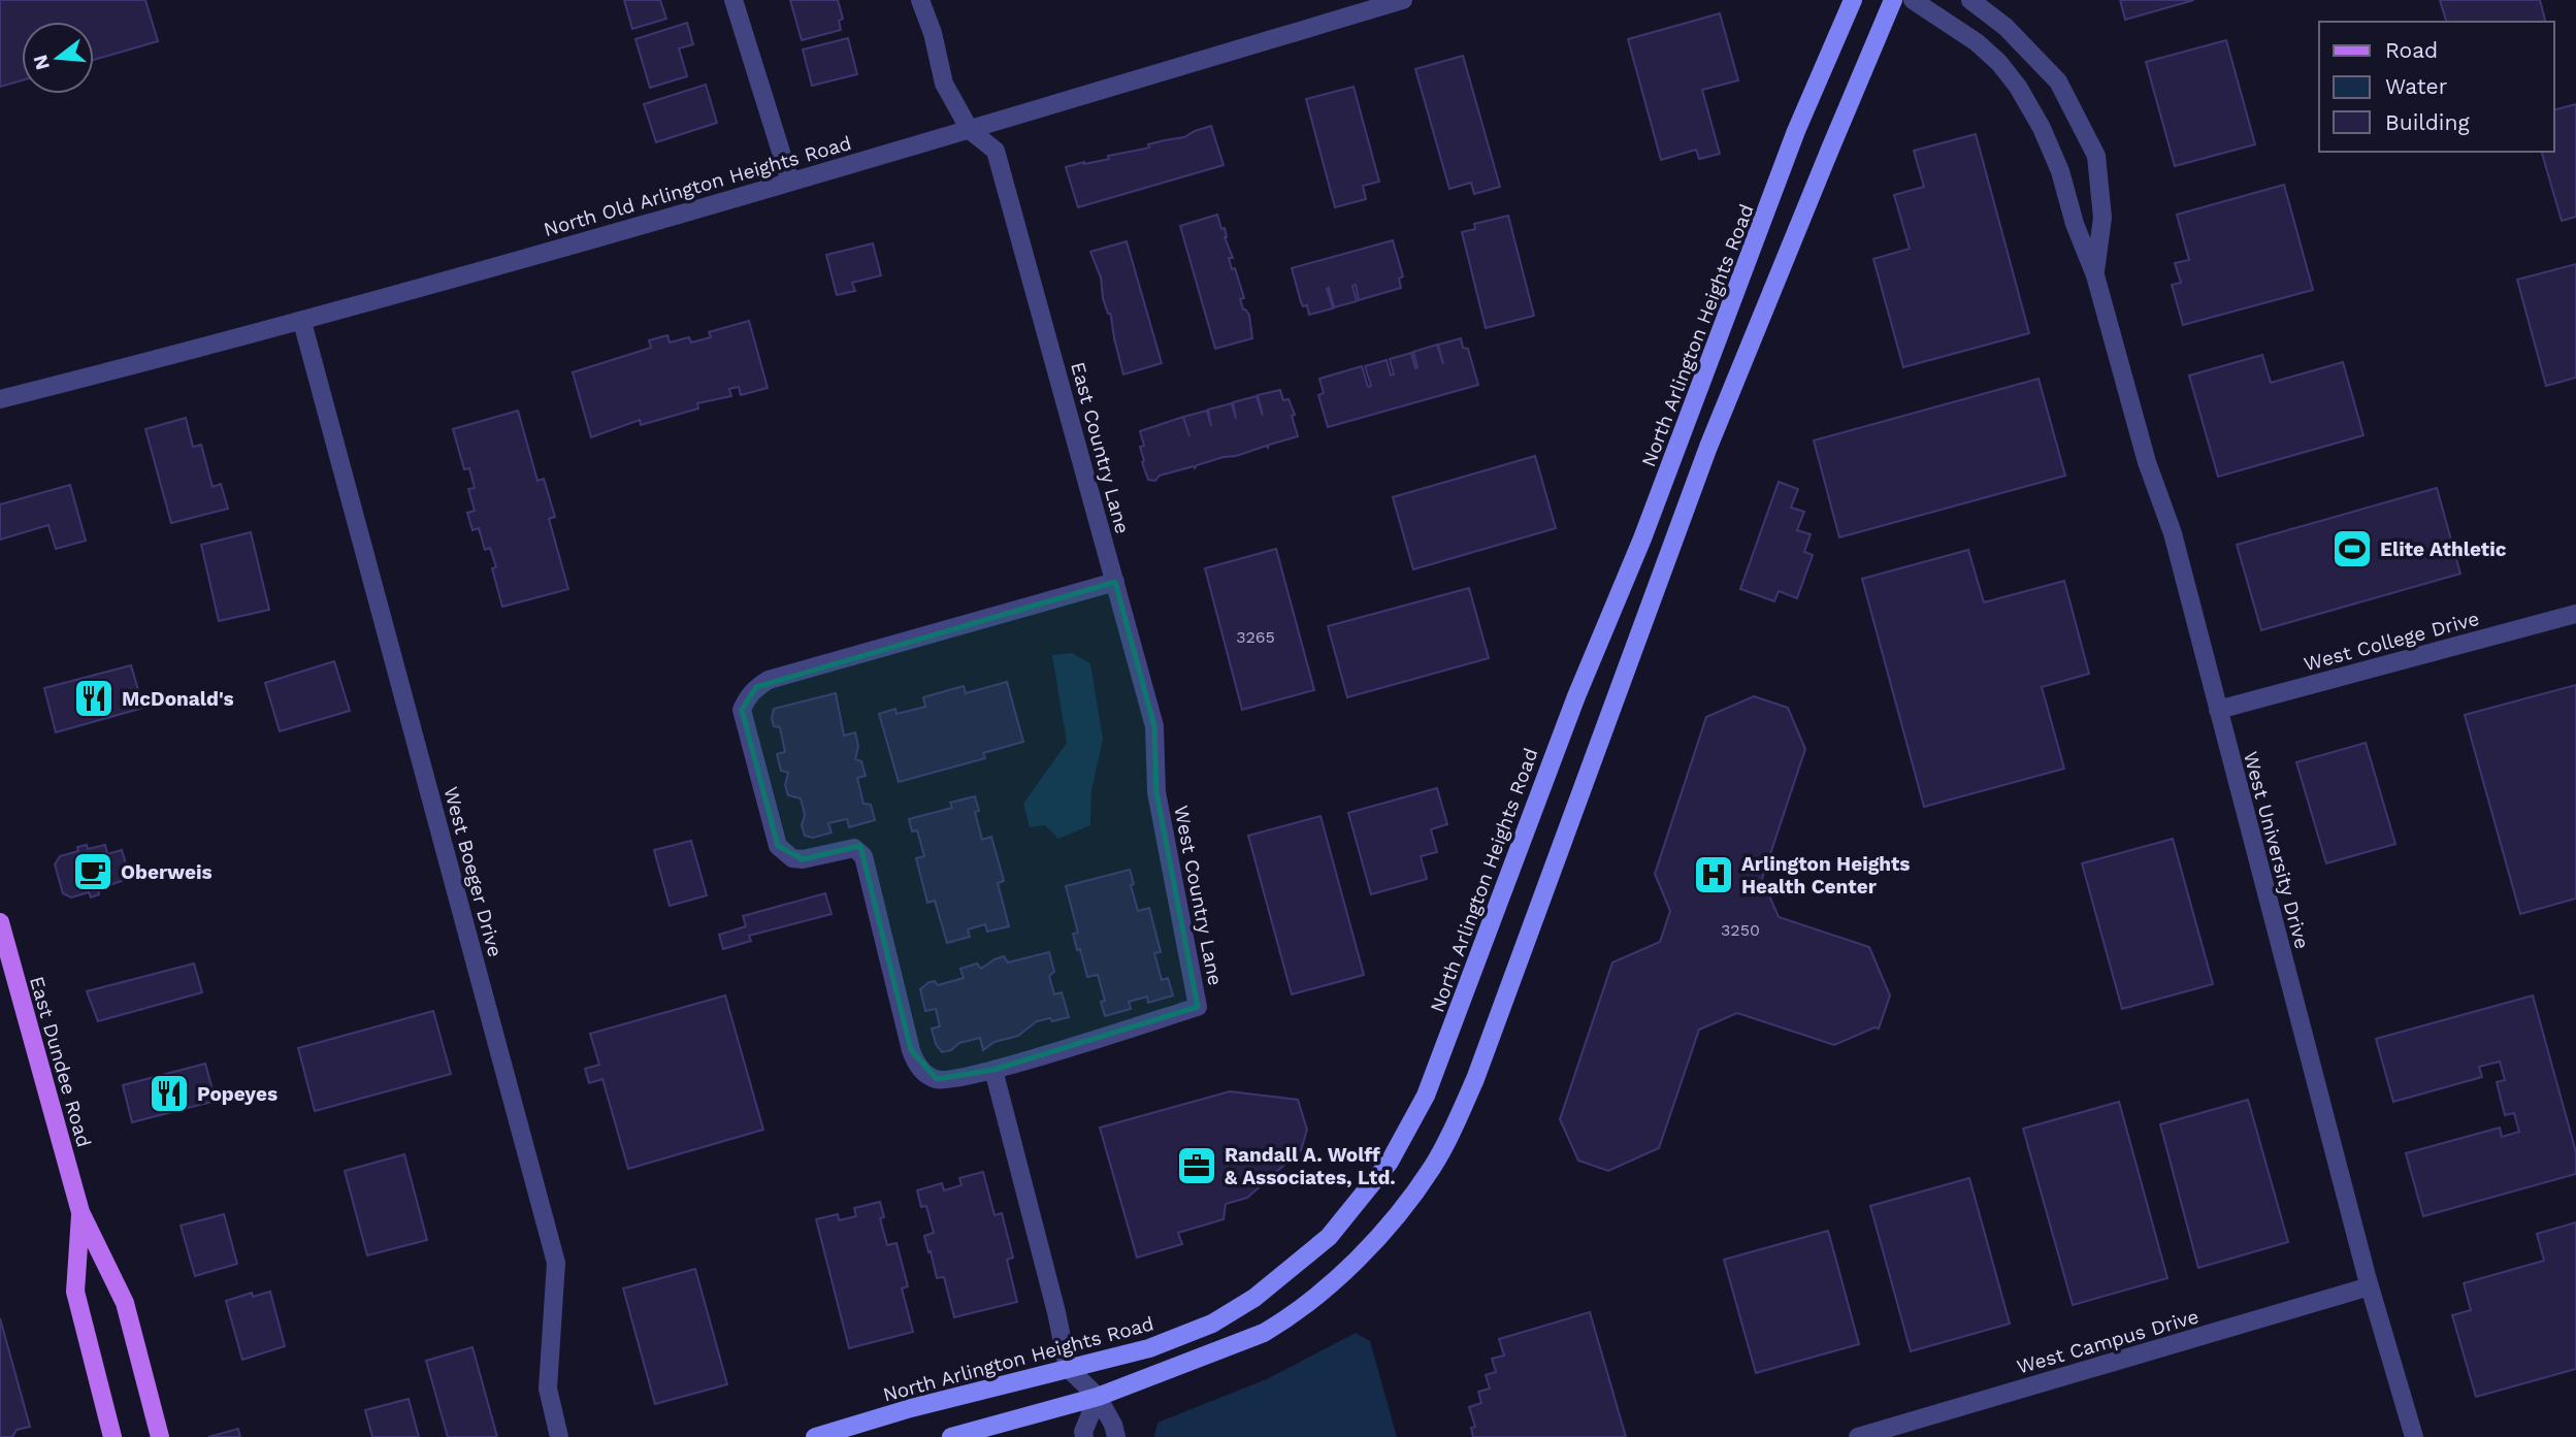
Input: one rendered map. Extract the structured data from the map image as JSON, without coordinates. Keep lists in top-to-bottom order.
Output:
{
  "streets": {
    "main road": ["North Arlington Heights Road", "East Dundee Road"],
    "street": [
      "North Old Arlington Heights Road",
      "East Country Lane",
      "West College Drive",
      "West University Drive",
      "West Boeger Drive",
      "West Country Lane",
      "West Campus Drive"
    ]
  },
  "crossings": [
    ["North Old Arlington Heights Road", "East Country Lane"],
    ["North Old Arlington Heights Road", "West Boeger Drive"],
    ["East Country Lane", "West Country Lane"],
    ["West College Drive", "West University Drive"],
    ["West University Drive", "West Campus Drive"]
  ],
  "places": {
    "sports": ["Elite Athletic"],
    "restaurant": ["McDonald's", "Popeyes"],
    "cafe": ["Oberweis"],
    "hospital": ["Arlington Heights Health Center"],
    "office": ["Randall A. Wolff & Associates, Ltd."]
  },
  "house_numbers": ["3265", "3250"],
  "legend": ["Road", "Water", "Building"],
  "north": "left"
}
